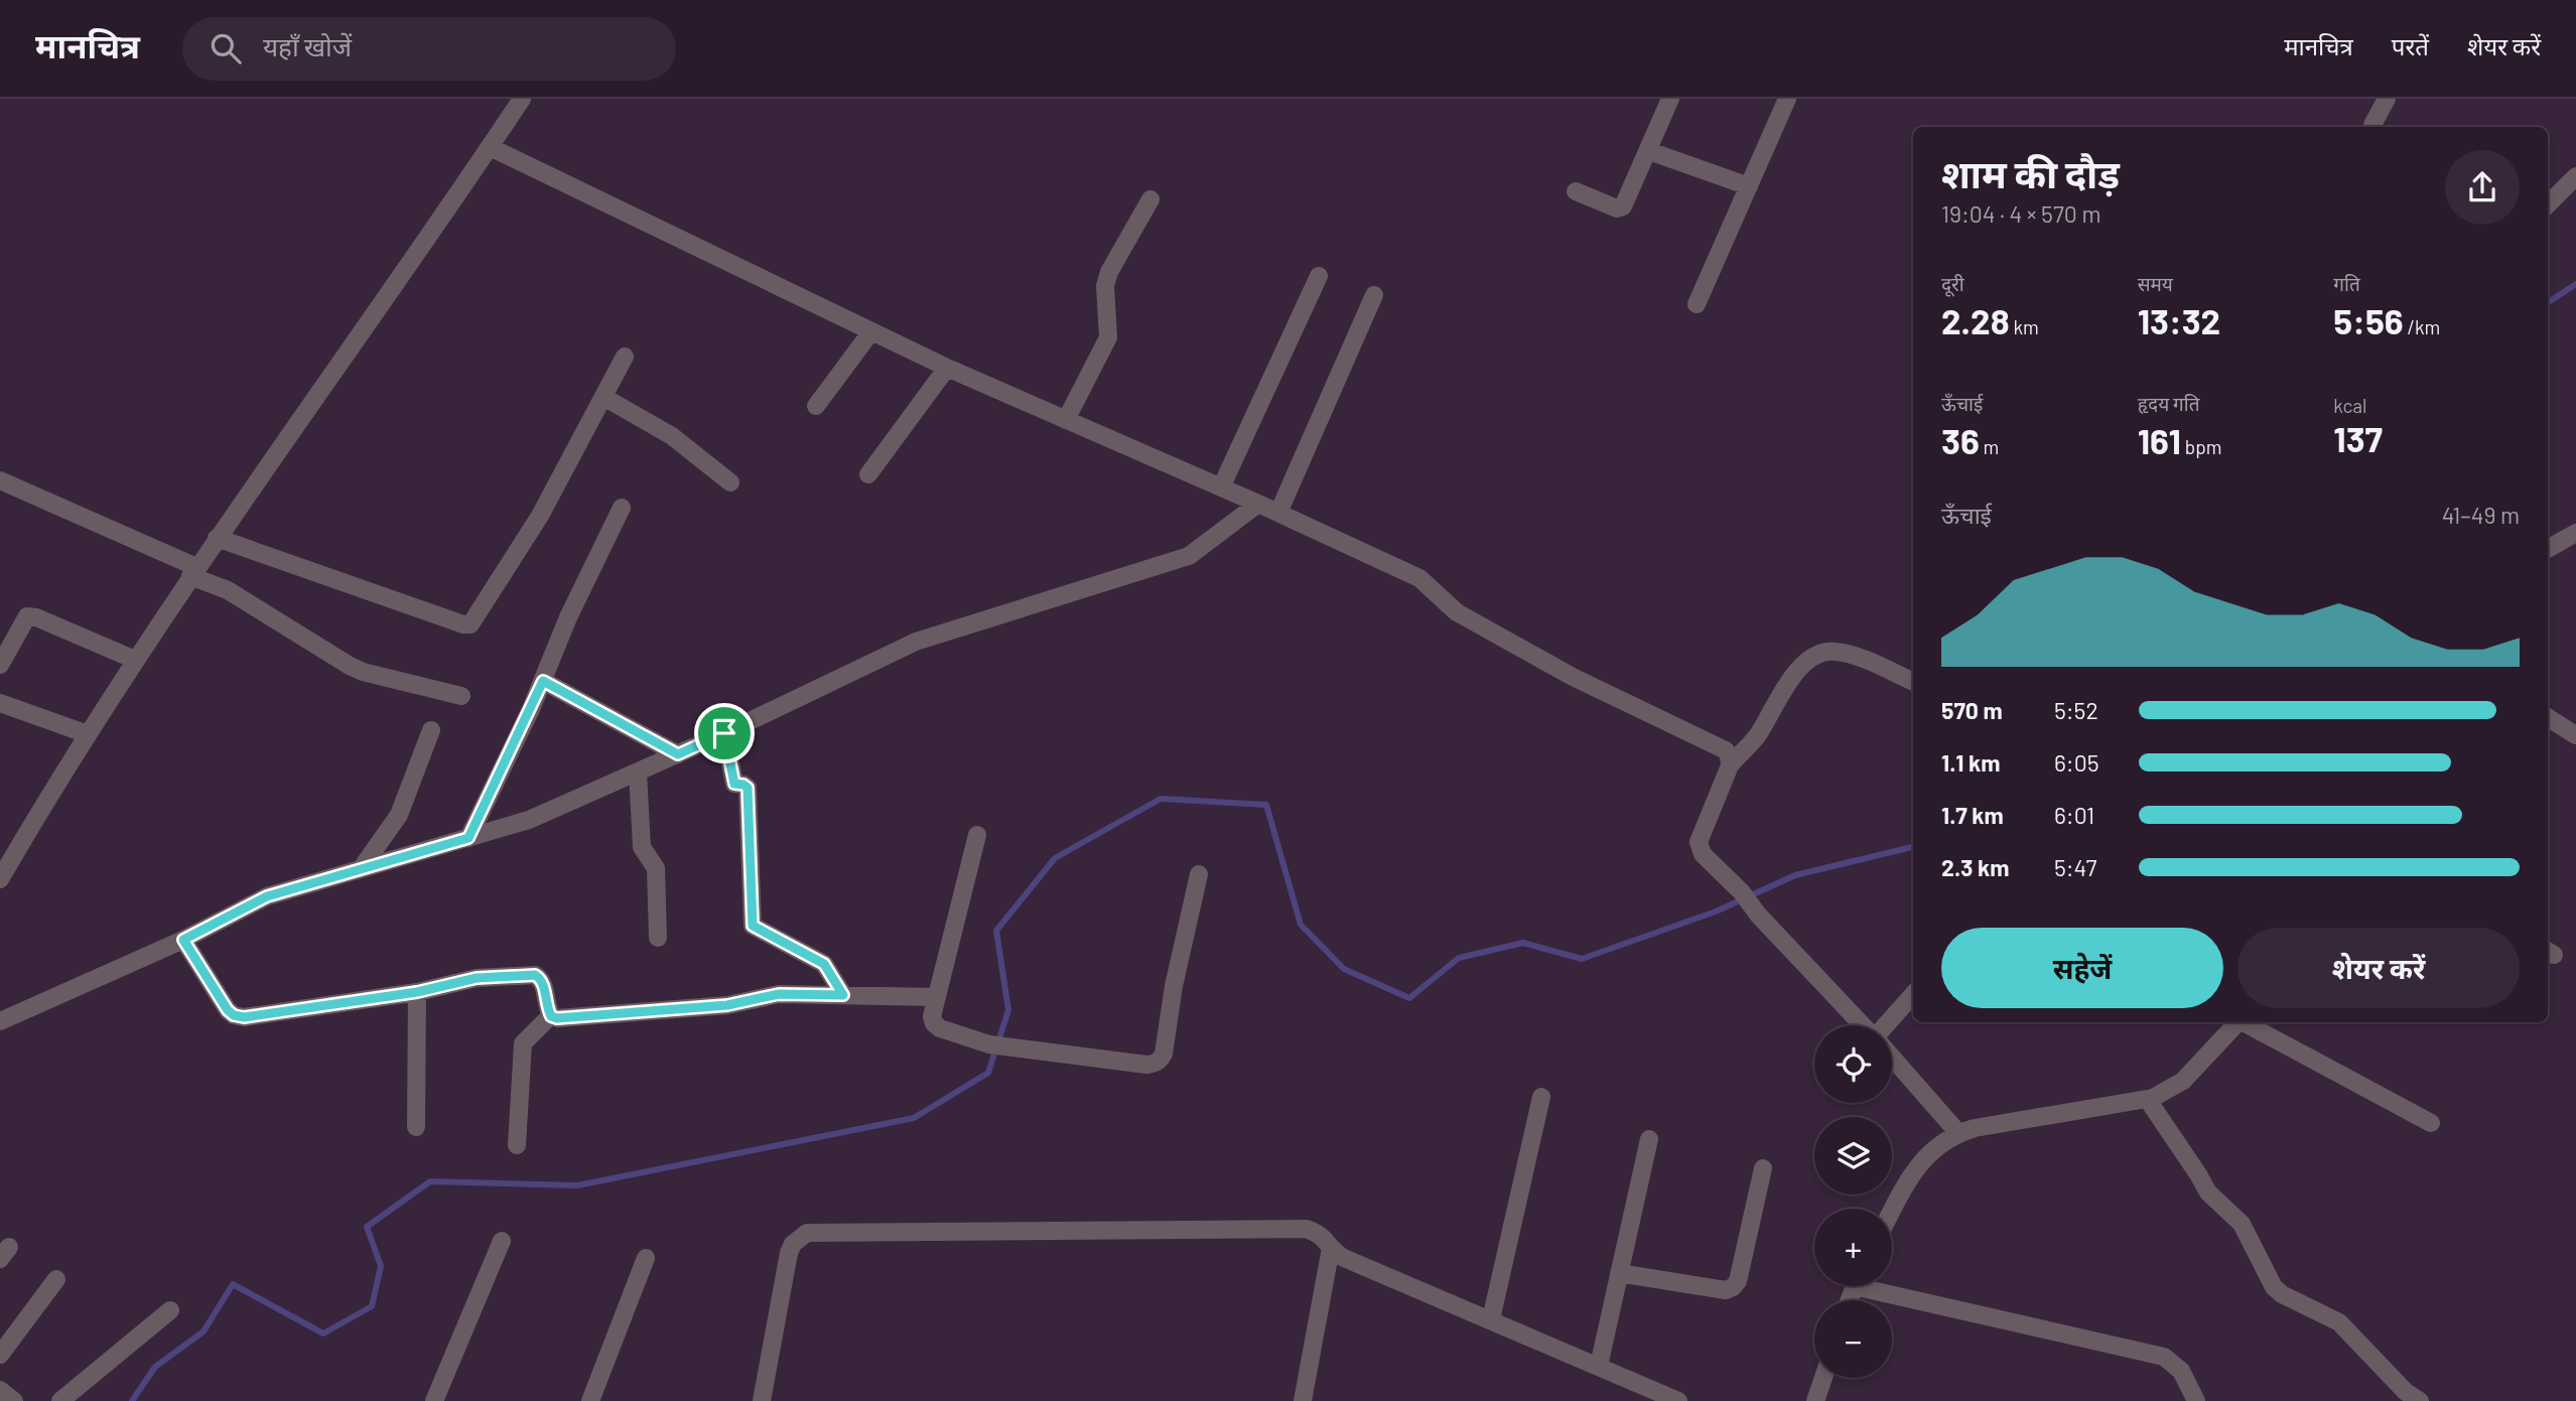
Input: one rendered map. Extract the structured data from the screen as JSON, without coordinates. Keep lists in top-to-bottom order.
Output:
{
  "page": {
    "header": "मानचित्र",
    "search": "यहाँ खोजें",
    "nav": ["मानचित्र", "परतें", "शेयर करें"],
    "heading": ["शाम की दौड़", "19:04 · 4 × 570 m"],
    "stats": [
      ["दूरी", "2.28 km"],
      ["समय", "13:32"],
      ["गति", "5:56 /km"],
      ["ऊँचाई", "36 m"],
      ["हृदय गति", "161 bpm"],
      ["kcal", "137"]
    ],
    "chart": ["ऊँचाई", "41–49 m"],
    "list": [
      {
        "name": "570 m",
        "note": "5:52"
      },
      {
        "name": "1.1 km",
        "note": "6:05"
      },
      {
        "name": "1.7 km",
        "note": "6:01"
      },
      {
        "name": "2.3 km",
        "note": "5:47"
      }
    ],
    "buttons": ["सहेजें", "शेयर करें"],
    "map_buttons": ["+", "−"]
  }
}
